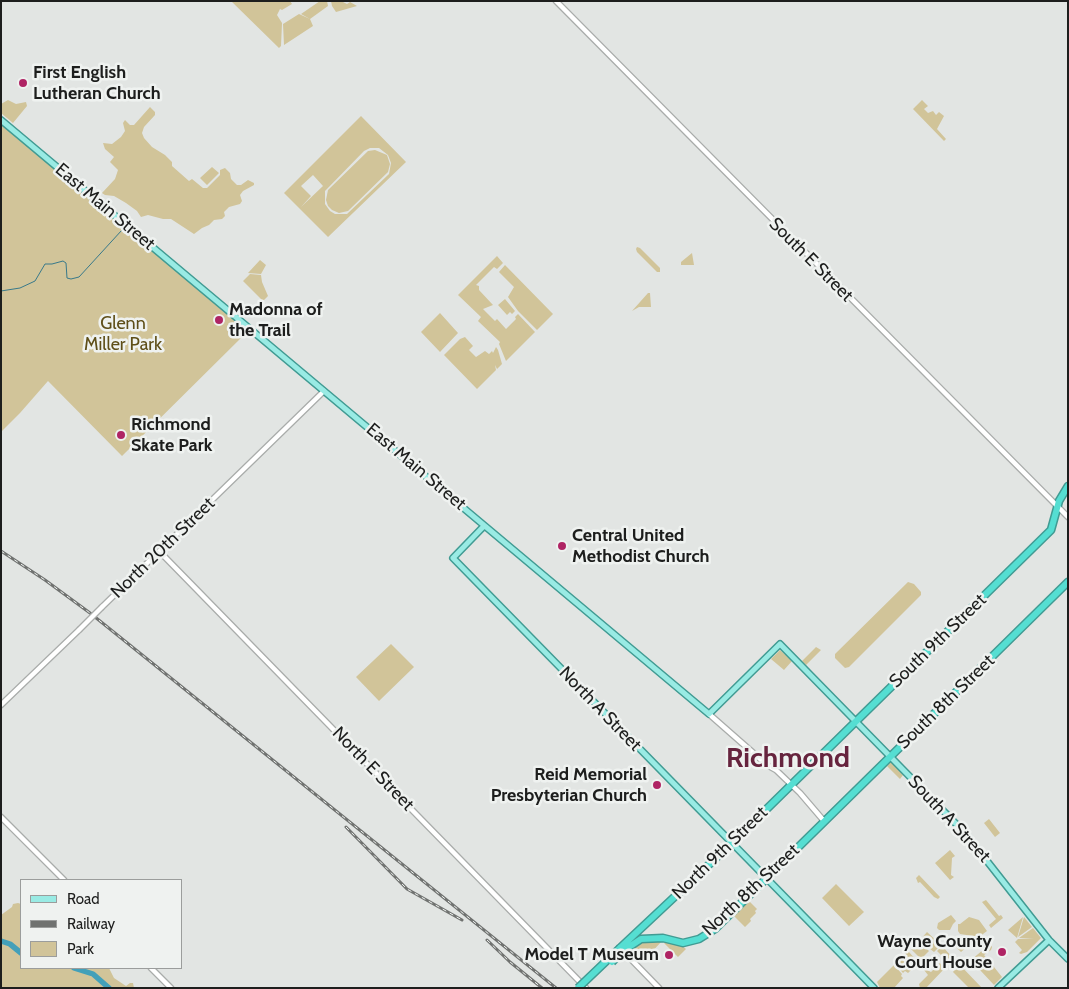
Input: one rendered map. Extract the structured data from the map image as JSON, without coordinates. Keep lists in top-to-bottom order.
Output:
{
  "streets": {
    "highway": [
      "South 9th Street",
      "South 8th Street",
      "North 9th Street",
      "North 8th Street"
    ],
    "main road": ["East Main Street", "North A Street", "South A Street"],
    "street": ["South E Street", "North 20th Street", "North E Street"]
  },
  "crossings": [
    ["East Main Street", "North 20th Street"],
    ["East Main Street", "South 9th Street"],
    ["East Main Street", "South 8th Street"],
    ["East Main Street", "North A Street"],
    ["East Main Street", "South A Street"],
    ["East Main Street", "North 9th Street"],
    ["East Main Street", "North 8th Street"],
    ["South E Street", "South 9th Street"],
    ["North 20th Street", "North E Street"],
    ["South 9th Street", "South A Street"],
    ["South 9th Street", "North 9th Street"],
    ["South 8th Street", "South A Street"],
    ["South 8th Street", "North 8th Street"],
    ["North A Street", "North 9th Street"],
    ["North A Street", "North 8th Street"],
    ["North 9th Street", "North 8th Street"]
  ],
  "districts": ["Richmond"],
  "parks": ["Glenn Miller Park"],
  "places": [
    "First English Lutheran Church",
    "Madonna of the Trail",
    "Richmond Skate Park",
    "Central United Methodist Church",
    "Reid Memorial Presbyterian Church",
    "Wayne County Court House",
    "Model T Museum"
  ],
  "legend": ["Road", "Railway", "Park"]
}
